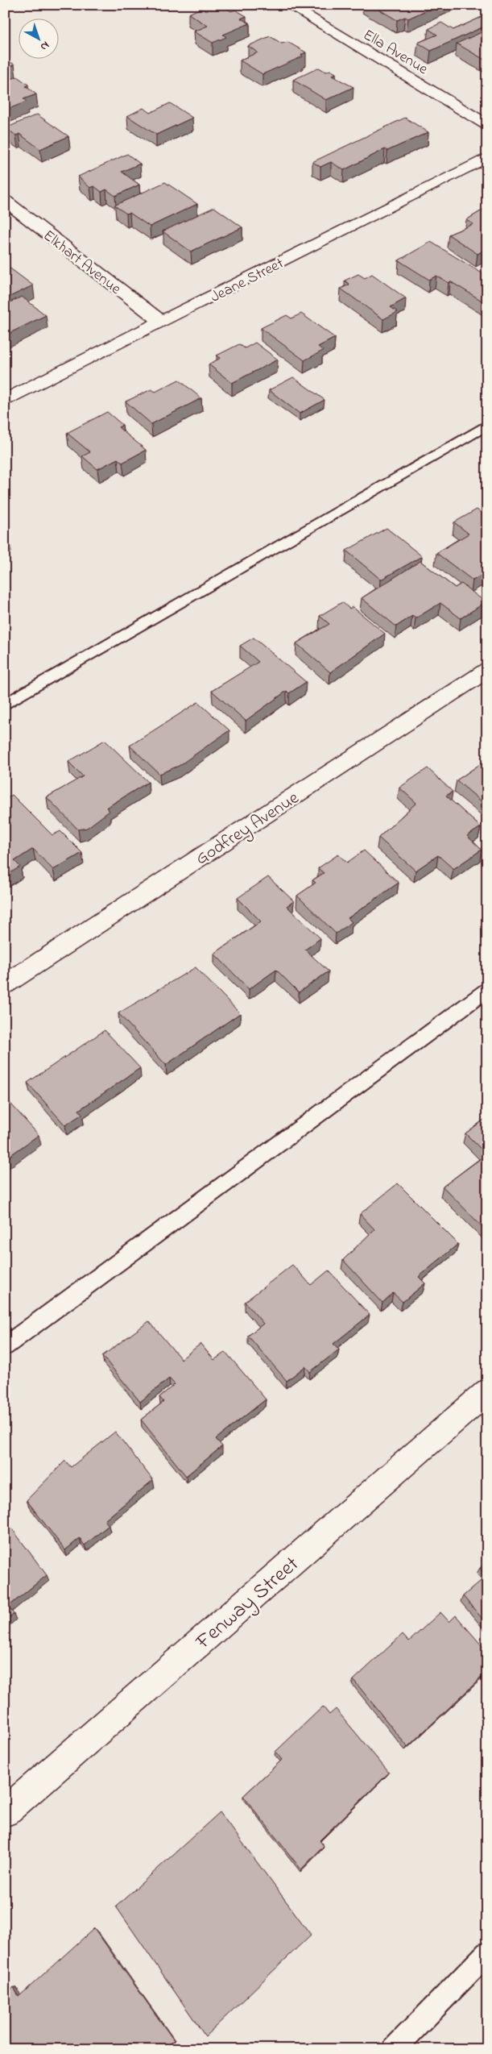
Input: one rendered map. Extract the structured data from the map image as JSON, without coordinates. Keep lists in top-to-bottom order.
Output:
{
  "streets": {
    "street": [
      "Ella Avenue",
      "Elkhart Avenue",
      "Jeane Street",
      "Godfrey Avenue",
      "Fenway Street"
    ]
  },
  "crossings": [
    ["Elkhart Avenue", "Jeane Street"]
  ],
  "north": "bottom right"
}
